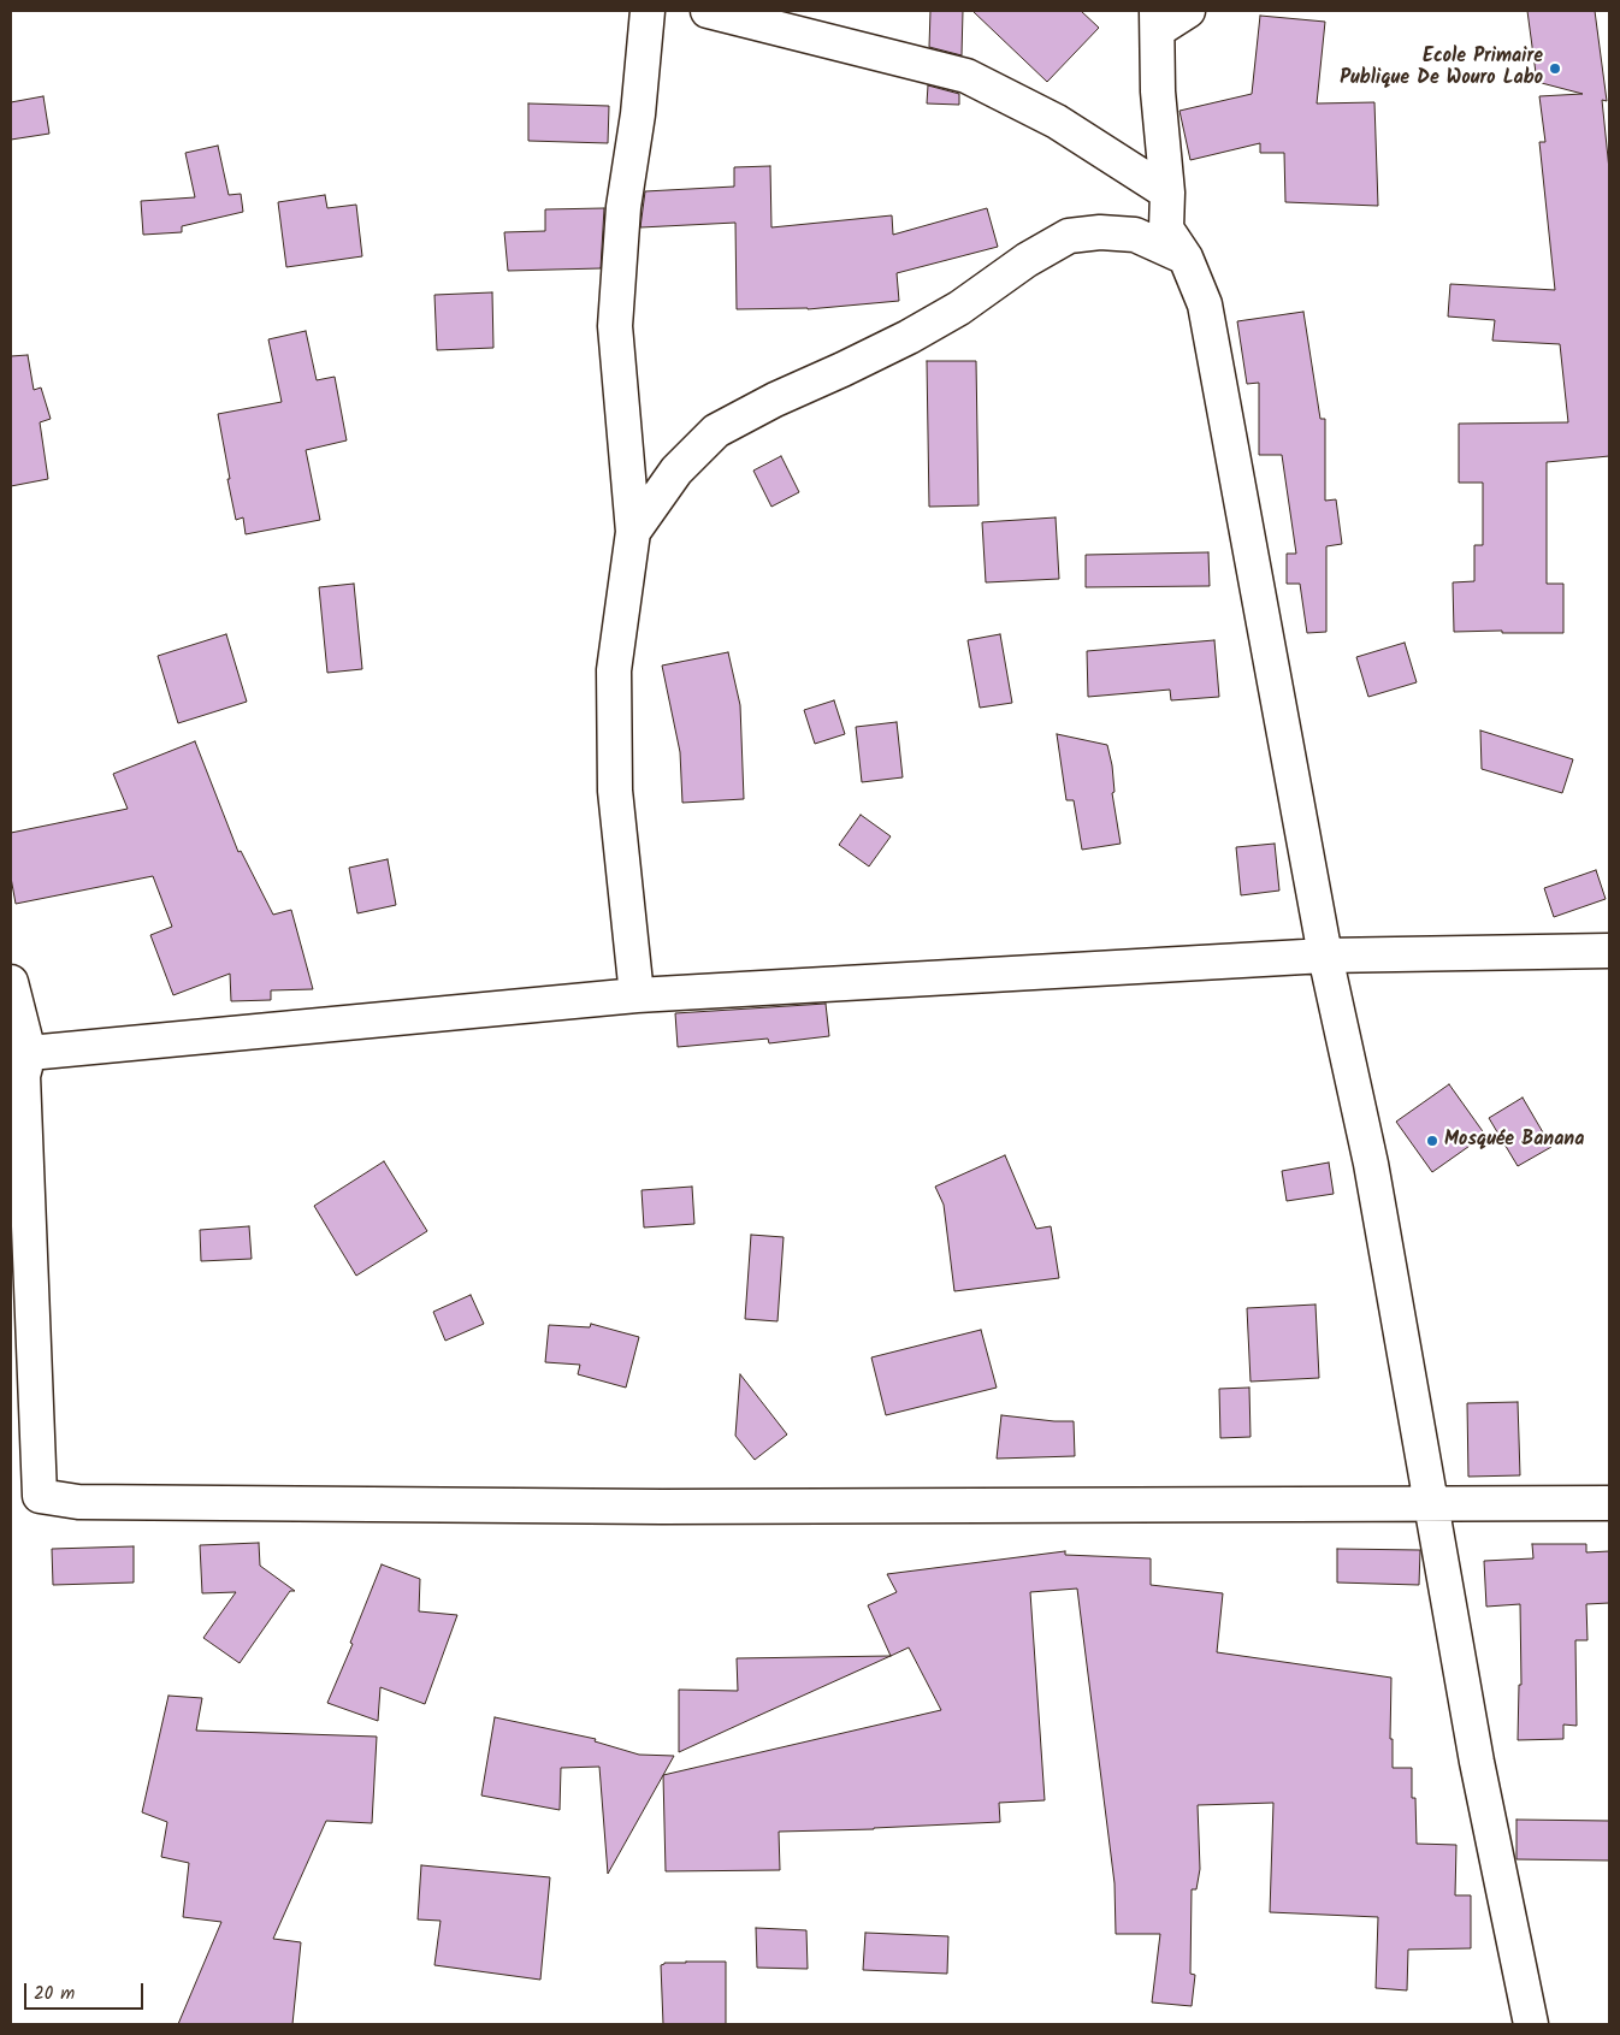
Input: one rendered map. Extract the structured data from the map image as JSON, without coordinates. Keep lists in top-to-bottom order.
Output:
{
  "places": ["Ecole Primaire Publique De Wouro Labo", "Mosquée Banana"],
  "scale_bar": "20 m"
}
